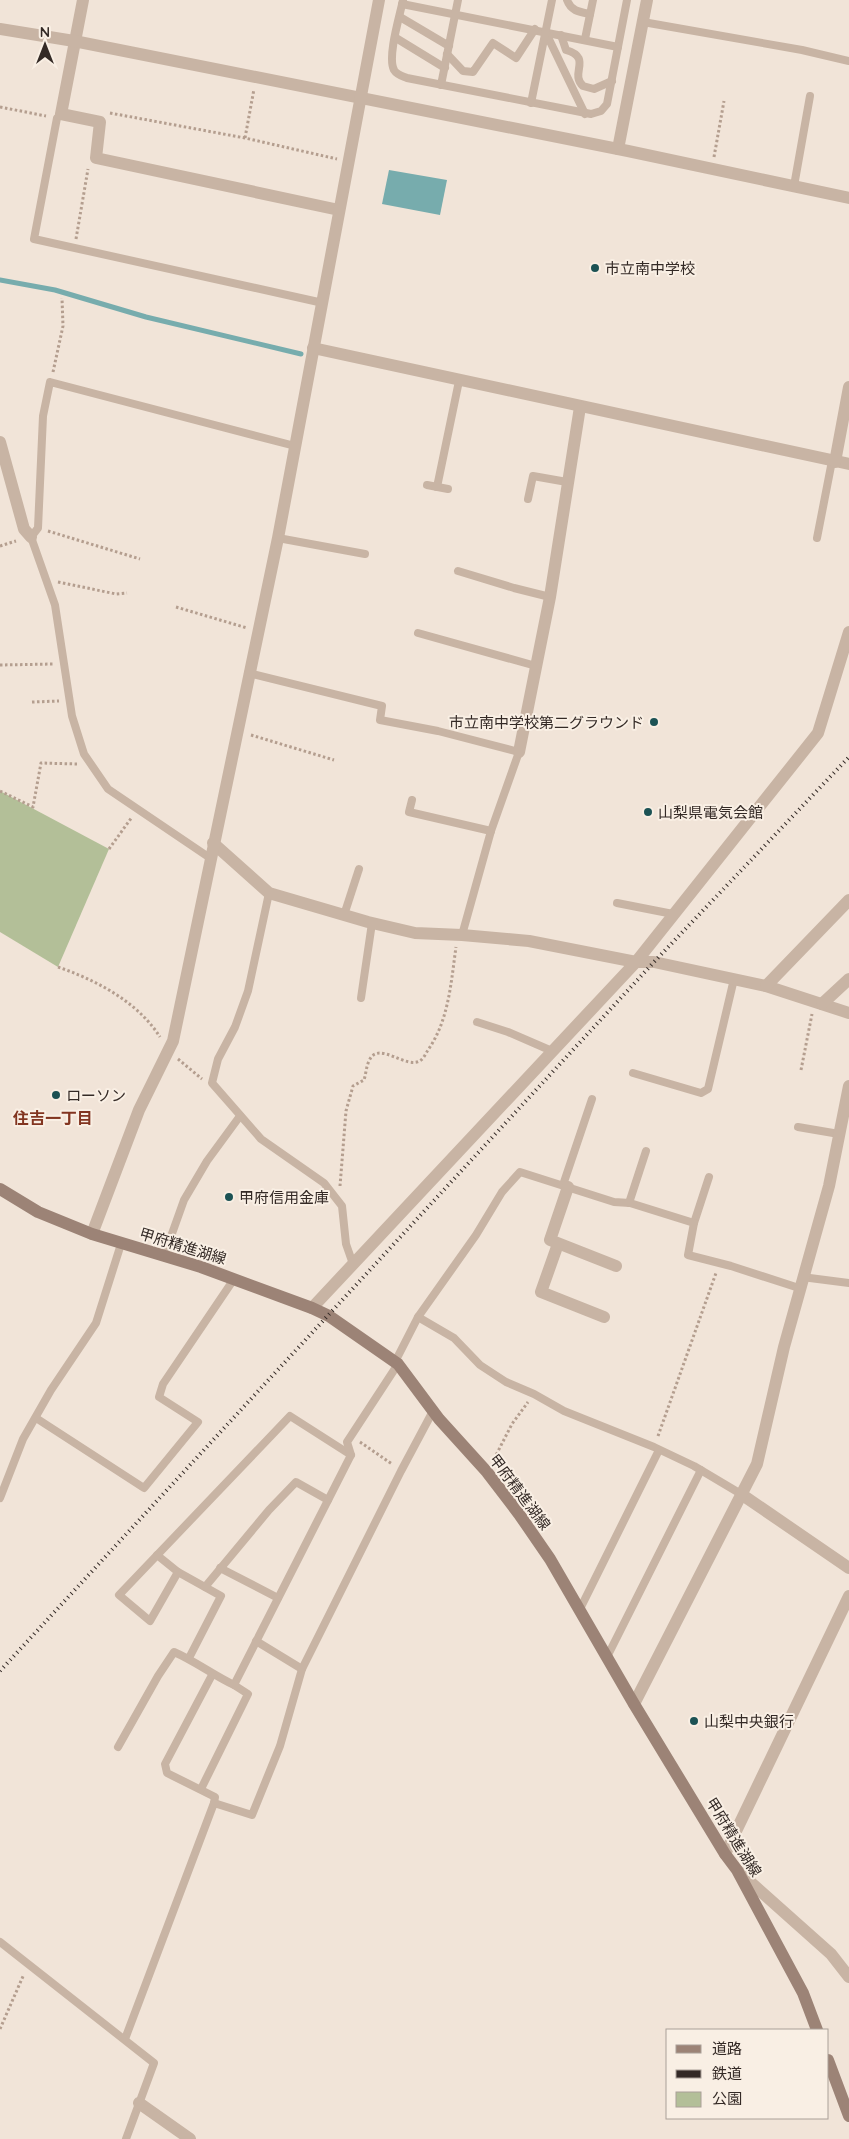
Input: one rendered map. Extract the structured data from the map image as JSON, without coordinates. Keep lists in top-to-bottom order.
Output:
{
  "streets": {
    "main road": ["甲府精進湖線"]
  },
  "districts": ["住吉一丁目"],
  "places": [
    "市立南中学校",
    "市立南中学校第二グラウンド",
    "山梨県電気会館",
    "ローソン",
    "甲府信用金庫",
    "山梨中央銀行"
  ],
  "legend": ["道路", "鉄道", "公園"],
  "north": "top"
}
